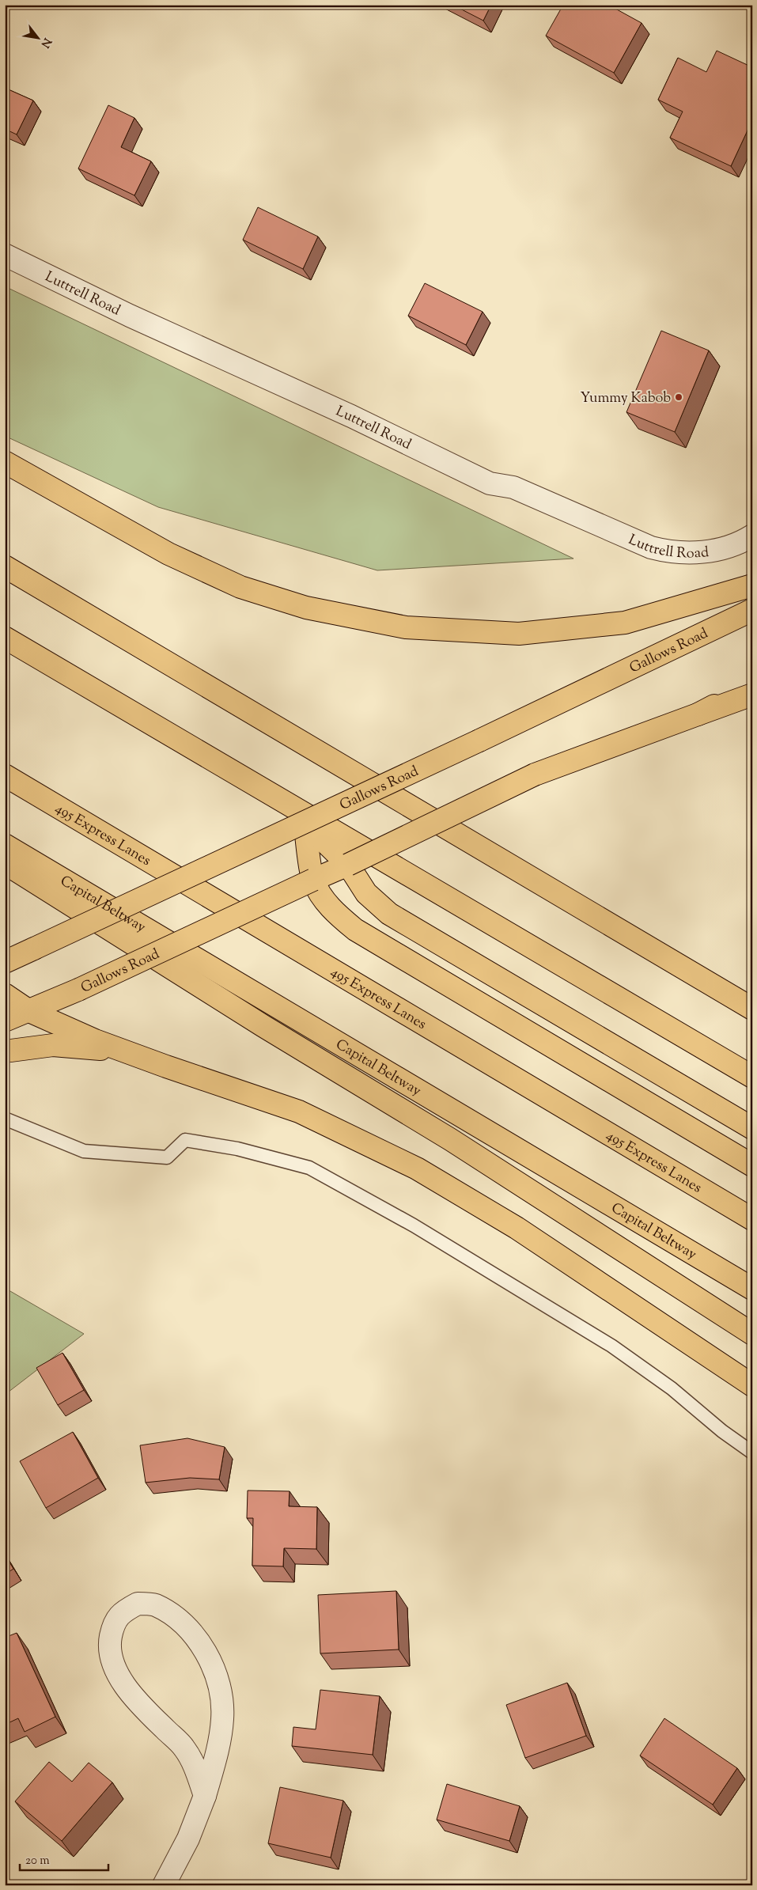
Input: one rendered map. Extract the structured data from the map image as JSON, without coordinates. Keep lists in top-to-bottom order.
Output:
{
  "streets": {
    "main road": ["Gallows Road", "495 Express Lanes", "Capital Beltway"],
    "street": ["Luttrell Road"]
  },
  "places": ["Yummy Kabob"],
  "scale_bar": "20 m",
  "north": "bottom right"
}
